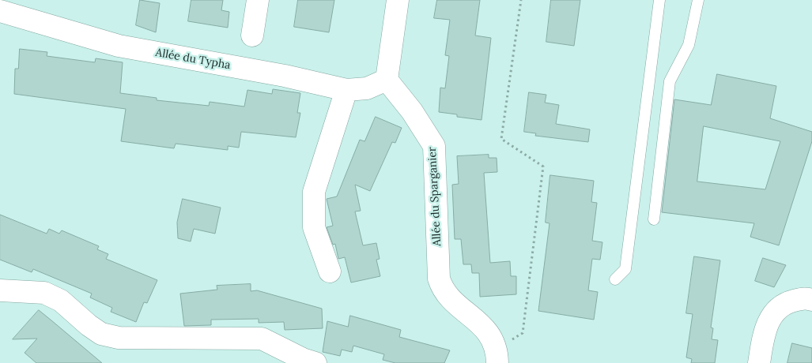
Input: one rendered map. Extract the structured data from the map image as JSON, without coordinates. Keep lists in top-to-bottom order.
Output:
{
  "streets": {
    "street": ["Allée du Typha", "Allée du Sparganier"]
  },
  "crossings": [
    ["Allée du Typha", "Allée du Sparganier"]
  ]
}
